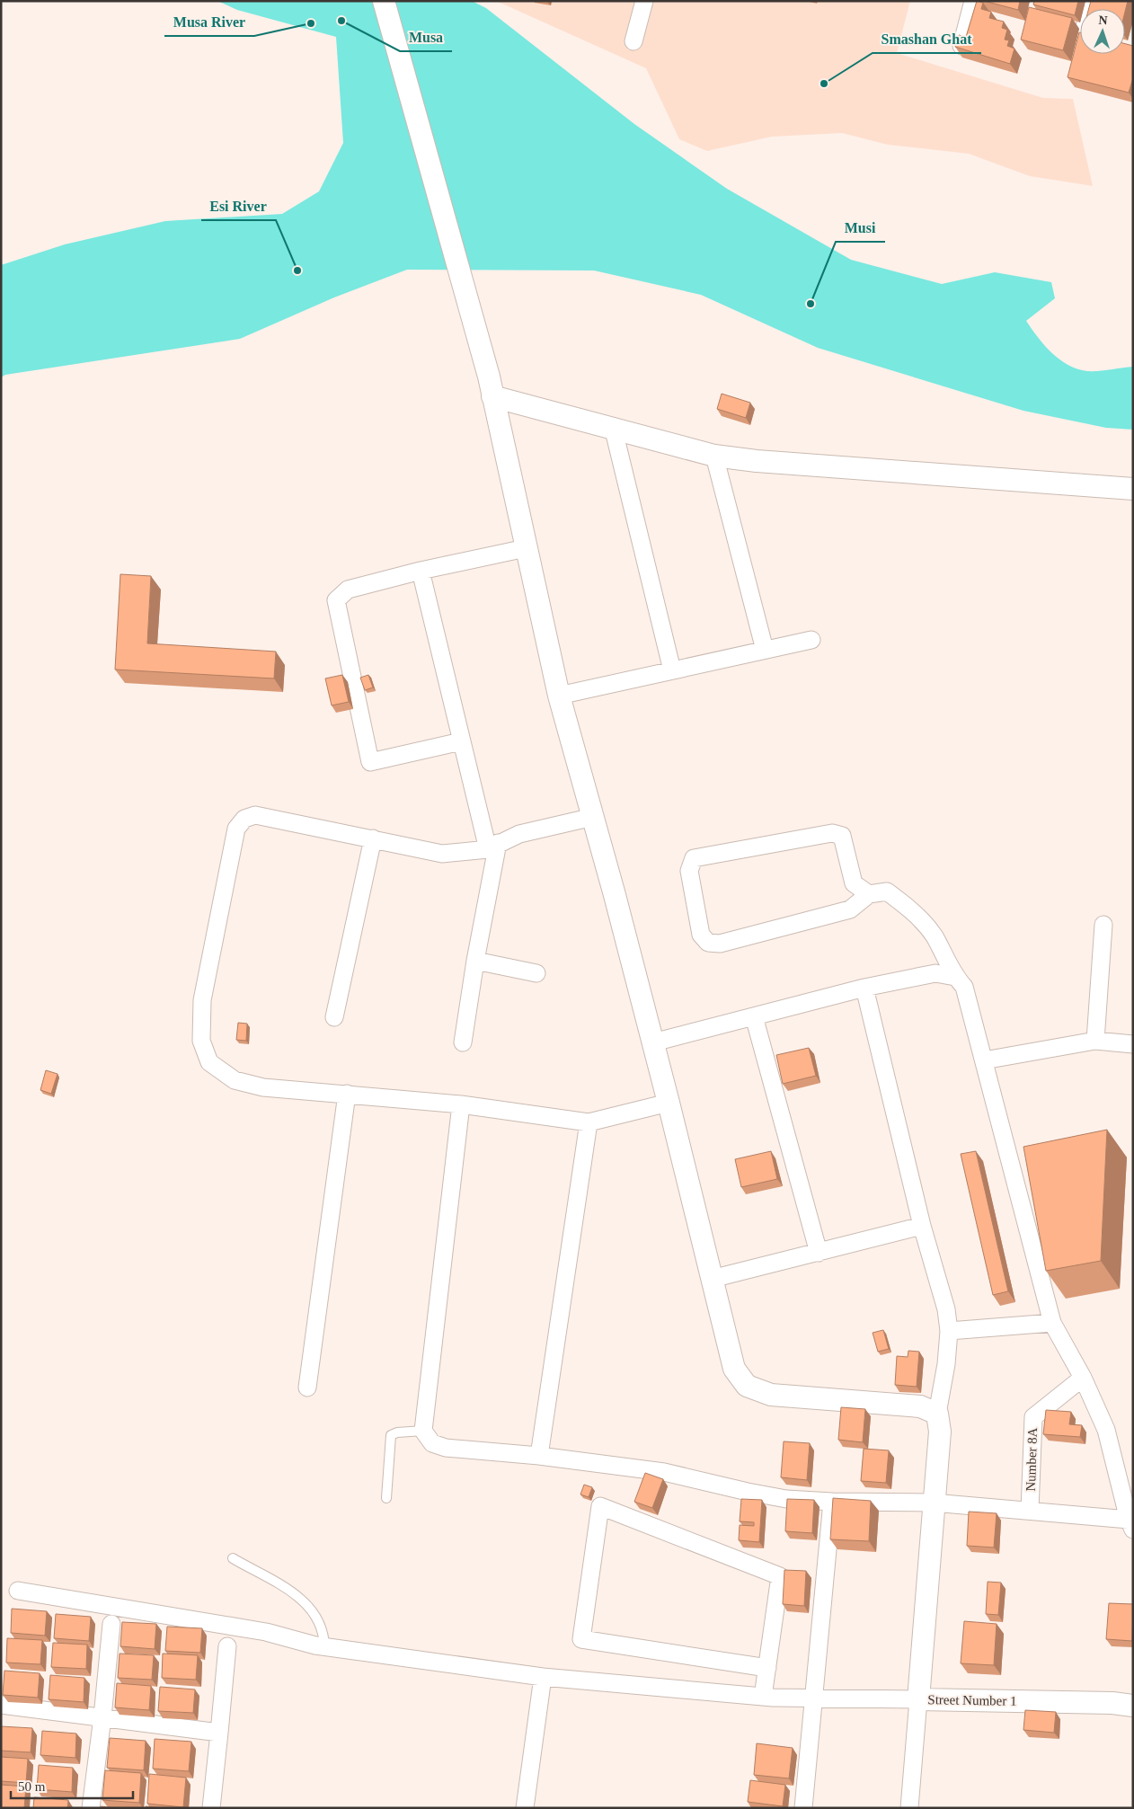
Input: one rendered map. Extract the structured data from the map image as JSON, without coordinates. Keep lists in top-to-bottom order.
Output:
{
  "streets": {
    "street": ["Number 8A", "Street Number 1"]
  },
  "places": [
    "Musa",
    "Musa River",
    "Smashan Ghat",
    "Esi River",
    "Musi"
  ],
  "scale_bar": "50 m",
  "north": "top"
}
